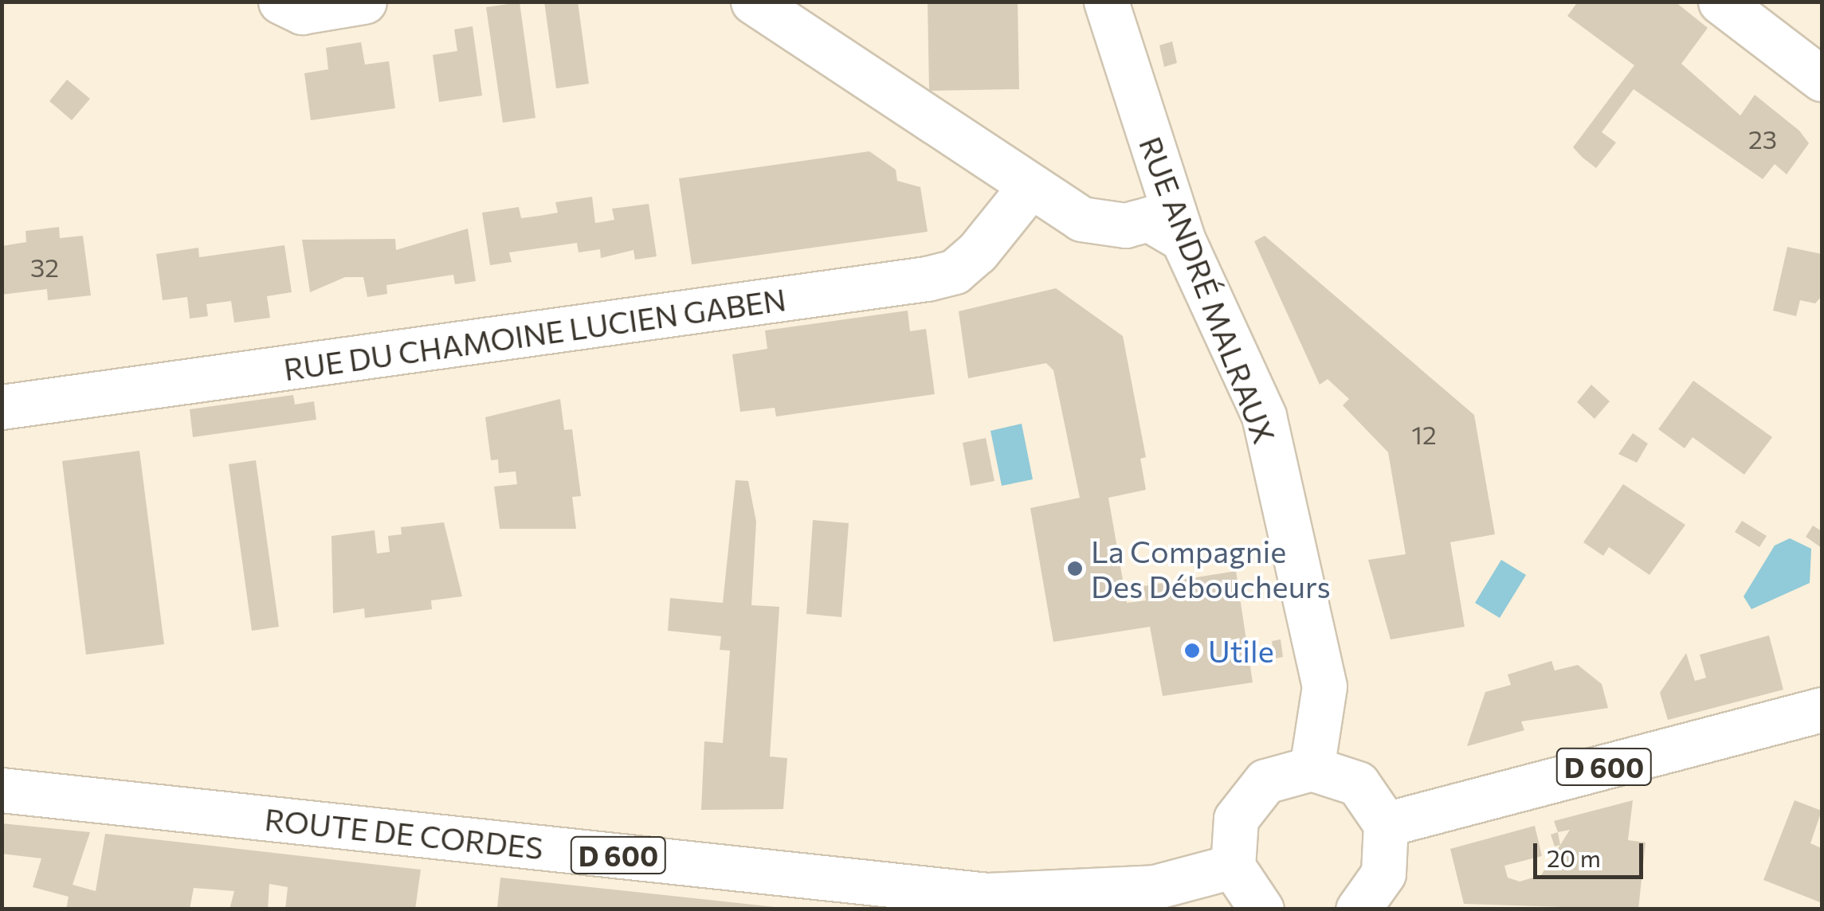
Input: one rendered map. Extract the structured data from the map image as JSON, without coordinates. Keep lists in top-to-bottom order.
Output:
{
  "streets": {
    "street": [
      "RUE ANDRÉ MALRAUX",
      "RUE DU CHAMOINE LUCIEN GABEN",
      "D 600",
      "ROUTE DE CORDES"
    ]
  },
  "places": ["La Compagnie Des Déboucheurs", "Utile"],
  "house_numbers": ["23", "32", "12"],
  "scale_bar": "20 m"
}
